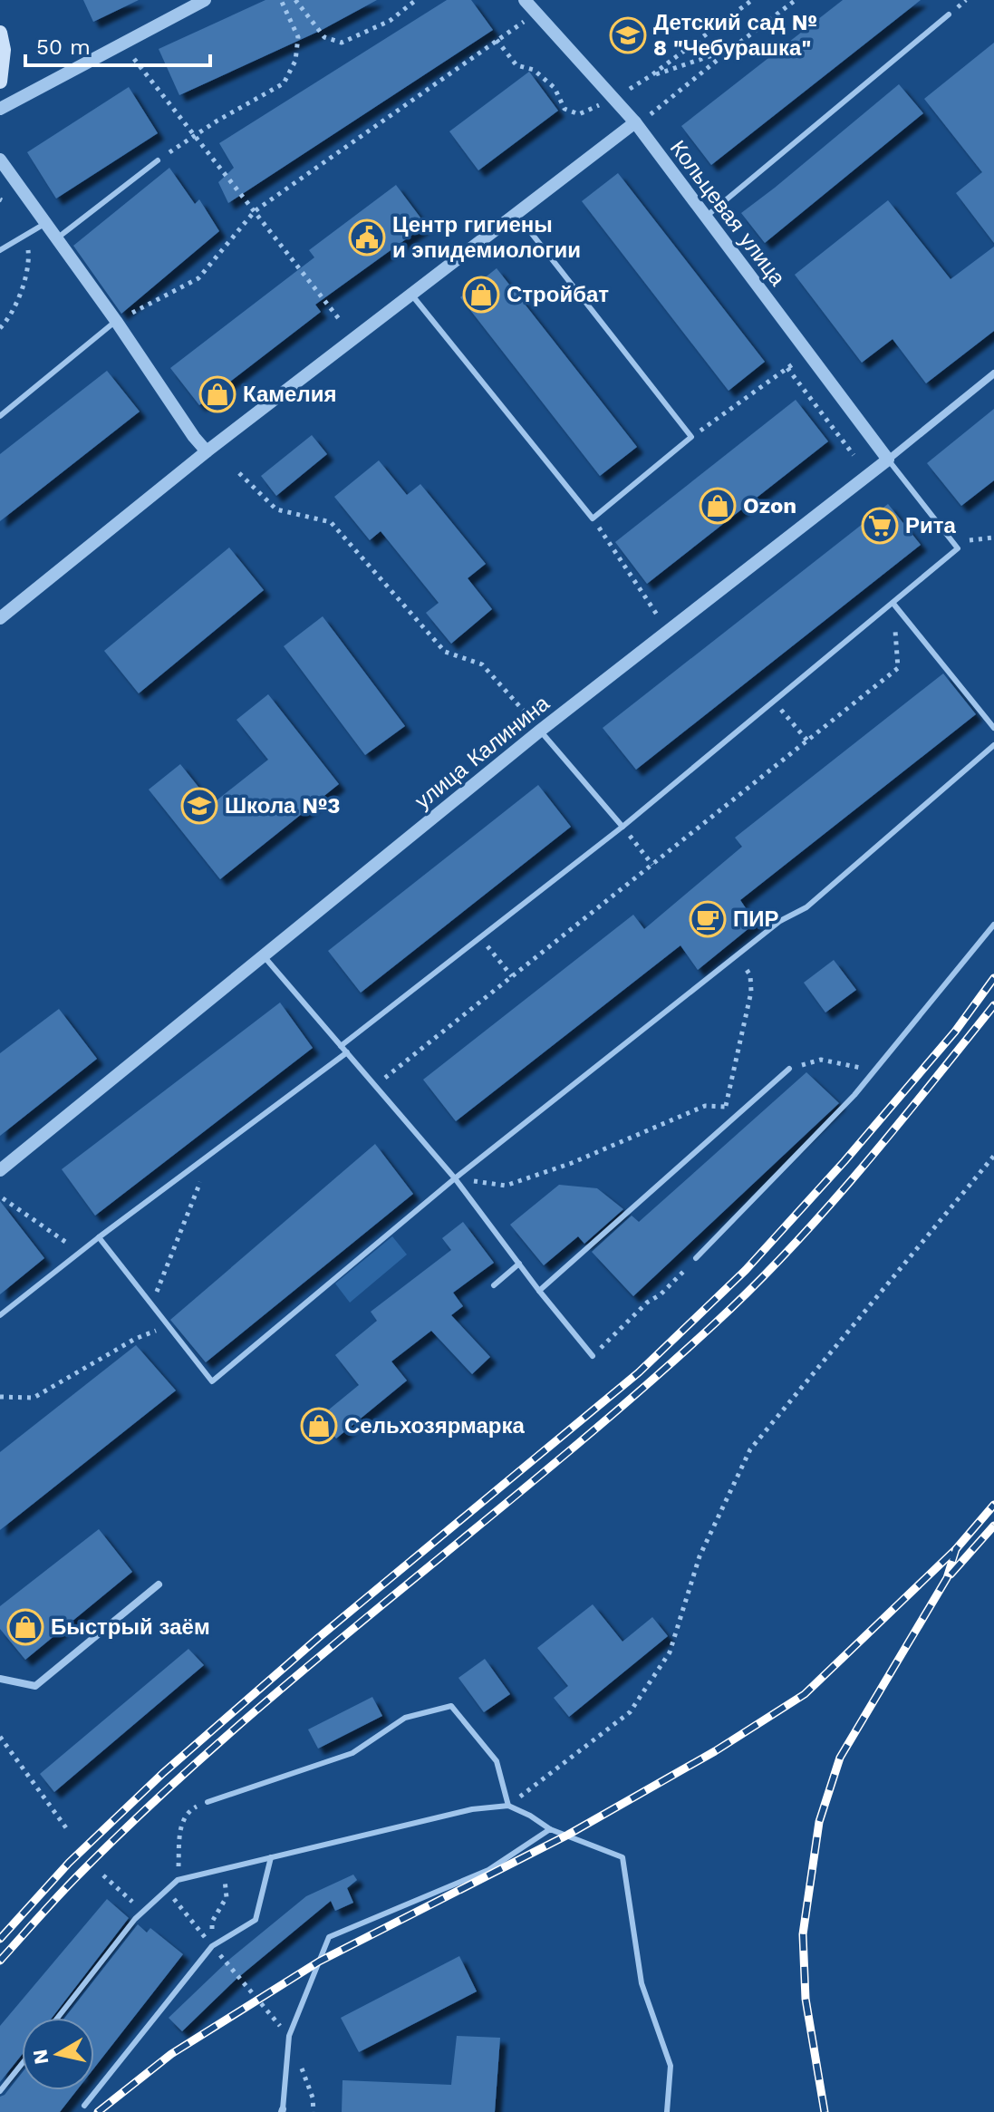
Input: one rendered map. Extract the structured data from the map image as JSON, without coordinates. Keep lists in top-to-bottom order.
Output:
{
  "streets": {
    "street": ["Кольцевая улица", "улица Калинина"]
  },
  "crossings": [
    ["Кольцевая улица", "улица Калинина"]
  ],
  "places": {
    "school or university": ["Детский сад № 8 \"Чебурашка\"", "Школа №3"],
    "public building": ["Центр гигиены и эпидемиологии"],
    "shop": [
      "Стройбат",
      "Камелия",
      "Ozon",
      "Сельхозярмарка",
      "Быстрый заём"
    ],
    "supermarket": ["Рита"],
    "cafe": ["ПИР"]
  },
  "scale_bar": "50 m",
  "north": "left"
}
